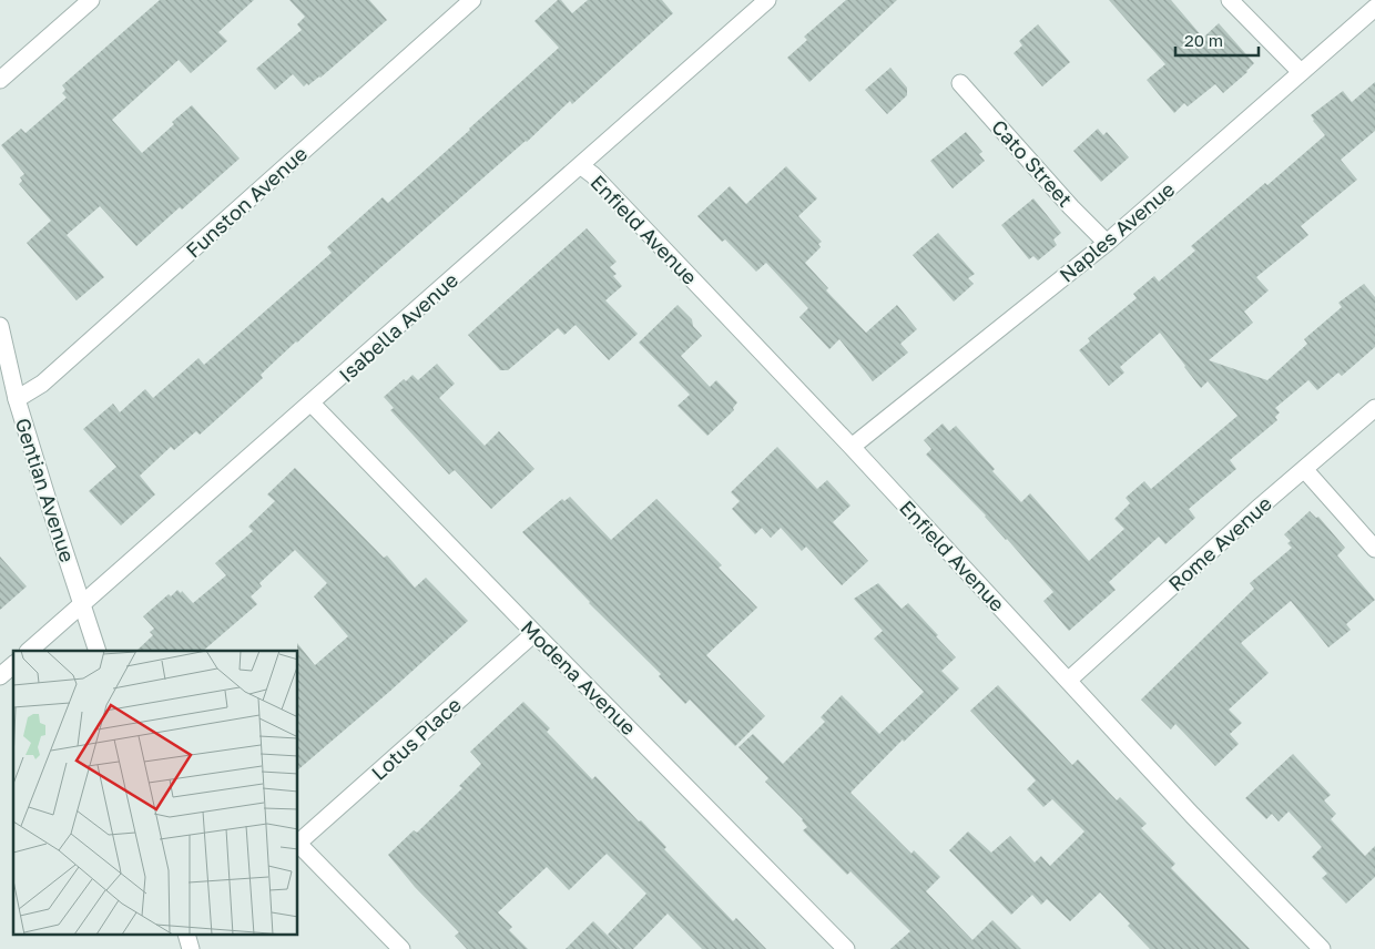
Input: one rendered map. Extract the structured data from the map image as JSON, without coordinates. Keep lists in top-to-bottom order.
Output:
{
  "streets": {
    "street": [
      "Cato Street",
      "Funston Avenue",
      "Enfield Avenue",
      "Naples Avenue",
      "Isabella Avenue",
      "Gentian Avenue",
      "Rome Avenue",
      "Modena Avenue",
      "Lotus Place"
    ]
  },
  "crossings": [
    ["Cato Street", "Naples Avenue"],
    ["Funston Avenue", "Gentian Avenue"],
    ["Enfield Avenue", "Naples Avenue"],
    ["Enfield Avenue", "Isabella Avenue"],
    ["Enfield Avenue", "Rome Avenue"],
    ["Isabella Avenue", "Gentian Avenue"],
    ["Isabella Avenue", "Modena Avenue"],
    ["Modena Avenue", "Lotus Place"]
  ],
  "scale_bar": "20 m"
}
